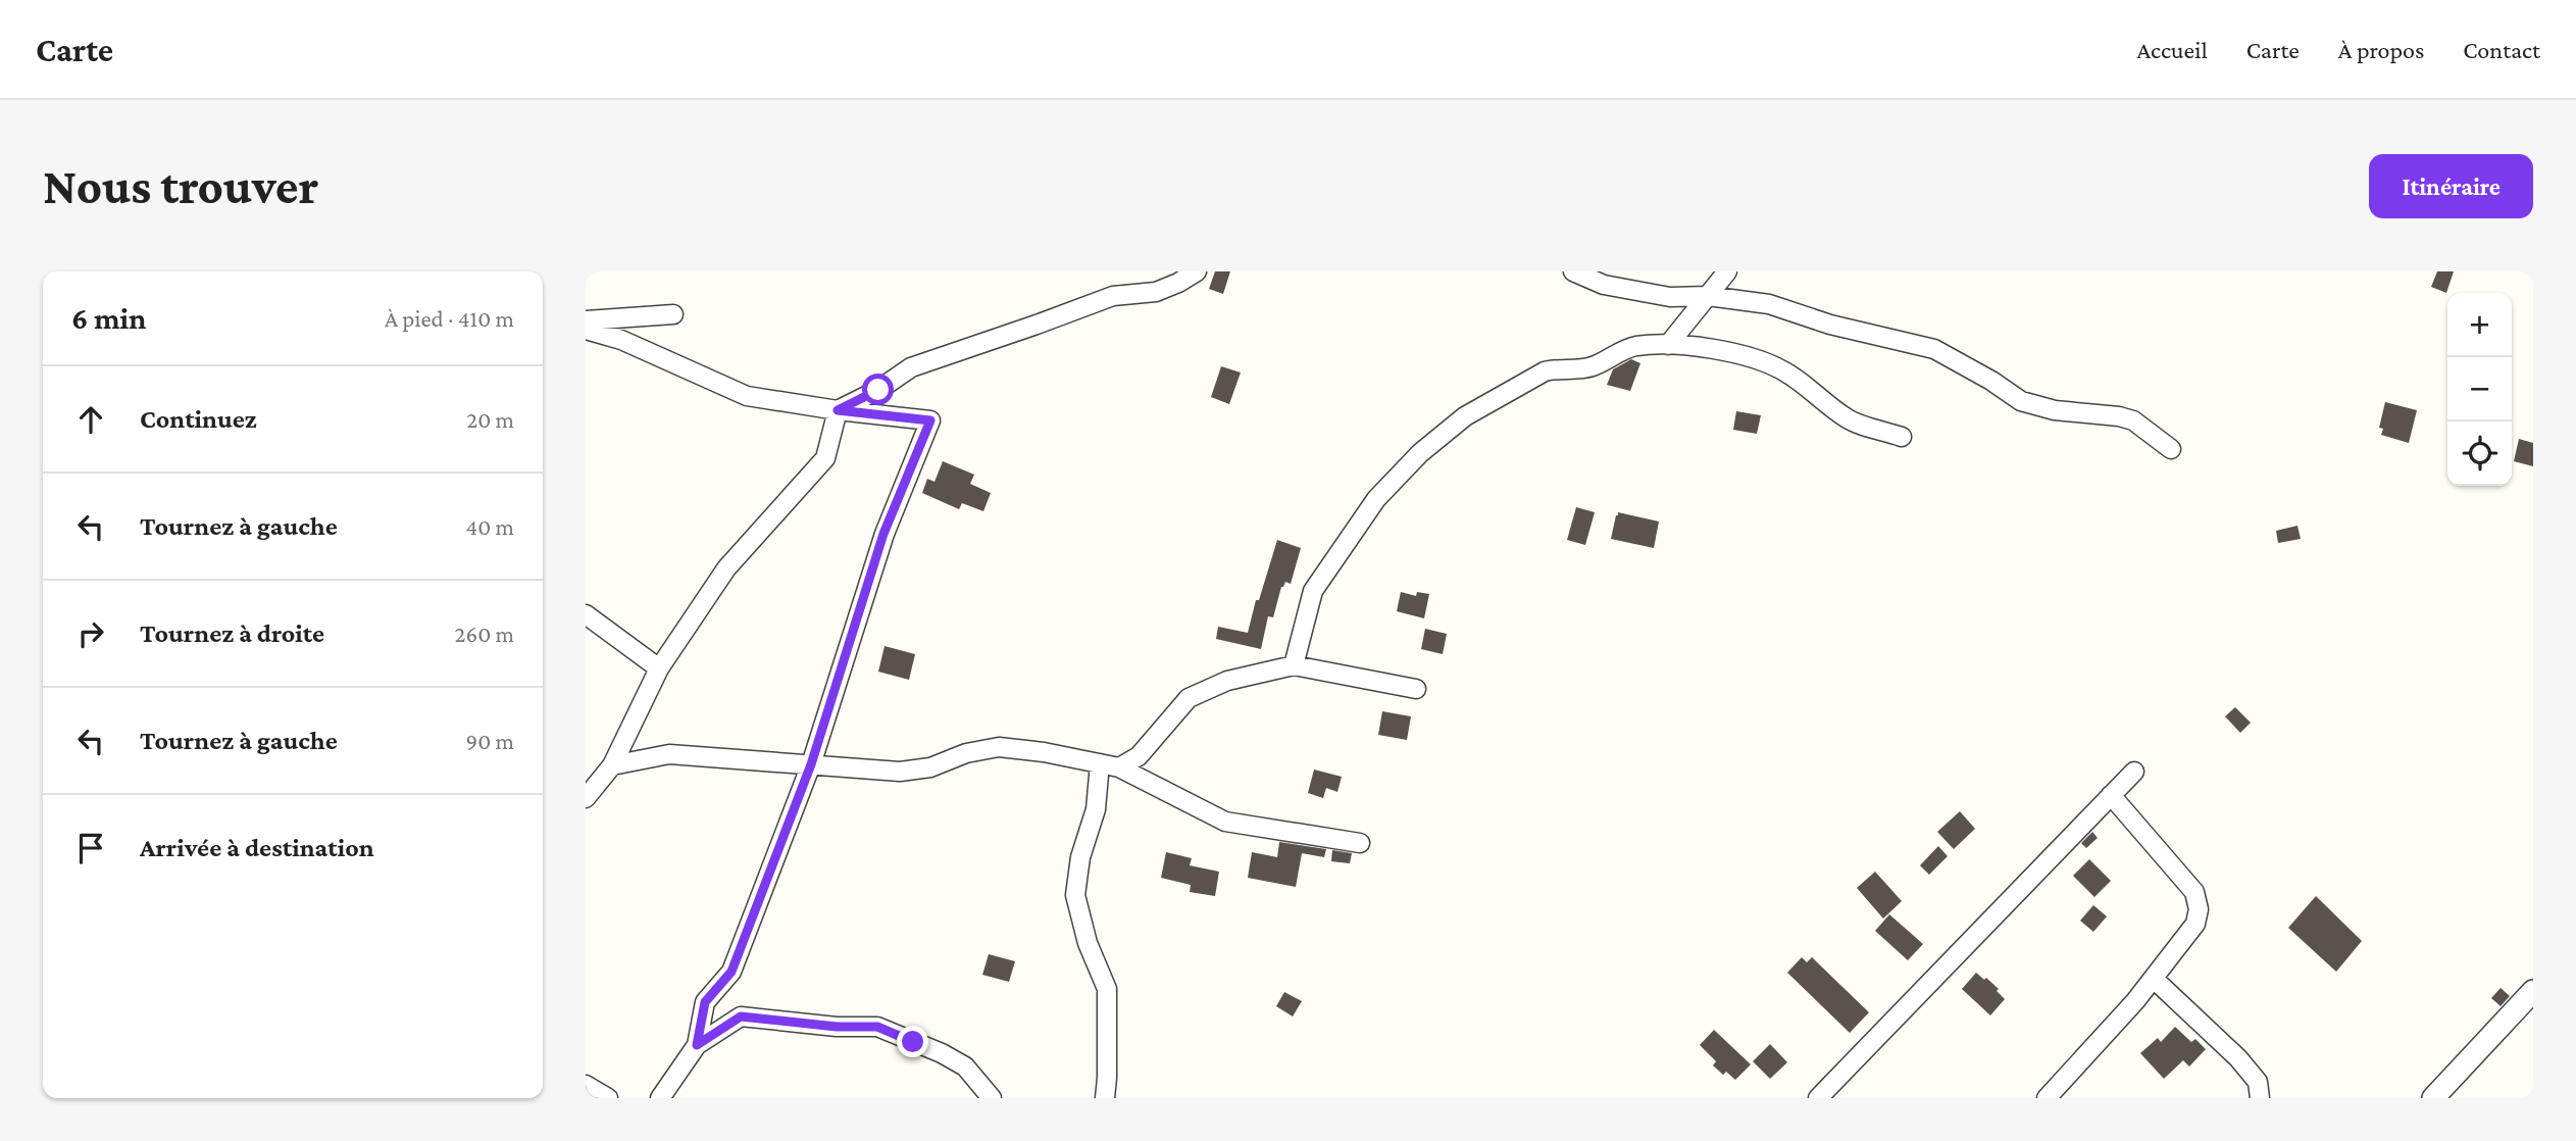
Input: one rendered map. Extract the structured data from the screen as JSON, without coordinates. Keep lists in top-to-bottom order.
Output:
{
  "page": {
    "header": "Carte",
    "nav": [
      "Accueil",
      "Carte",
      "À propos",
      "Contact"
    ],
    "buttons": "Itinéraire",
    "title": "Nous trouver",
    "heading": ["6 min", "À pied · 410 m"],
    "map_buttons": ["+", "−"],
    "list": [
      ["Continuez", "20 m"],
      ["Tournez à gauche", "40 m"],
      ["Tournez à droite", "260 m"],
      ["Tournez à gauche", "90 m"],
      "Arrivée à destination"
    ]
  }
}
